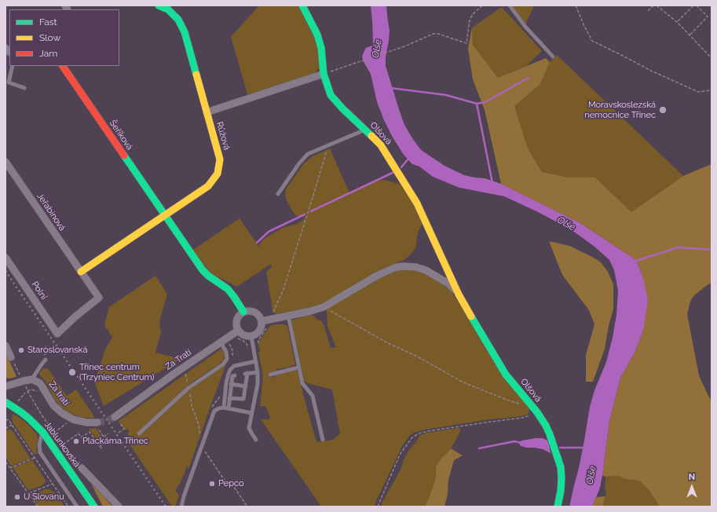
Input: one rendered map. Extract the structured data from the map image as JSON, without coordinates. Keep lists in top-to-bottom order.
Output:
{
  "streets": {
    "street": [
      "Olšová",
      "Šeříková",
      "Růžová",
      "Jeřabinová",
      "Polní",
      "Za Tratí",
      "Za tratí",
      "Jablunkovská"
    ]
  },
  "crossings": [
    ["Olšová", "Za Tratí"],
    ["Šeříková", "Růžová"],
    ["Růžová", "Jeřabinová"],
    ["Jeřabinová", "Polní"]
  ],
  "water": ["Olše"],
  "places": [
    "Moravskoslezská nemocnice Třinec",
    "Staroslovanská",
    "Třinec centrum (Trzyniec Centrum)",
    "Plackárna Třinec",
    "Pepco",
    "U Slovanu"
  ],
  "legend": ["Fast", "Slow", "Jam"],
  "north": "top"
}
